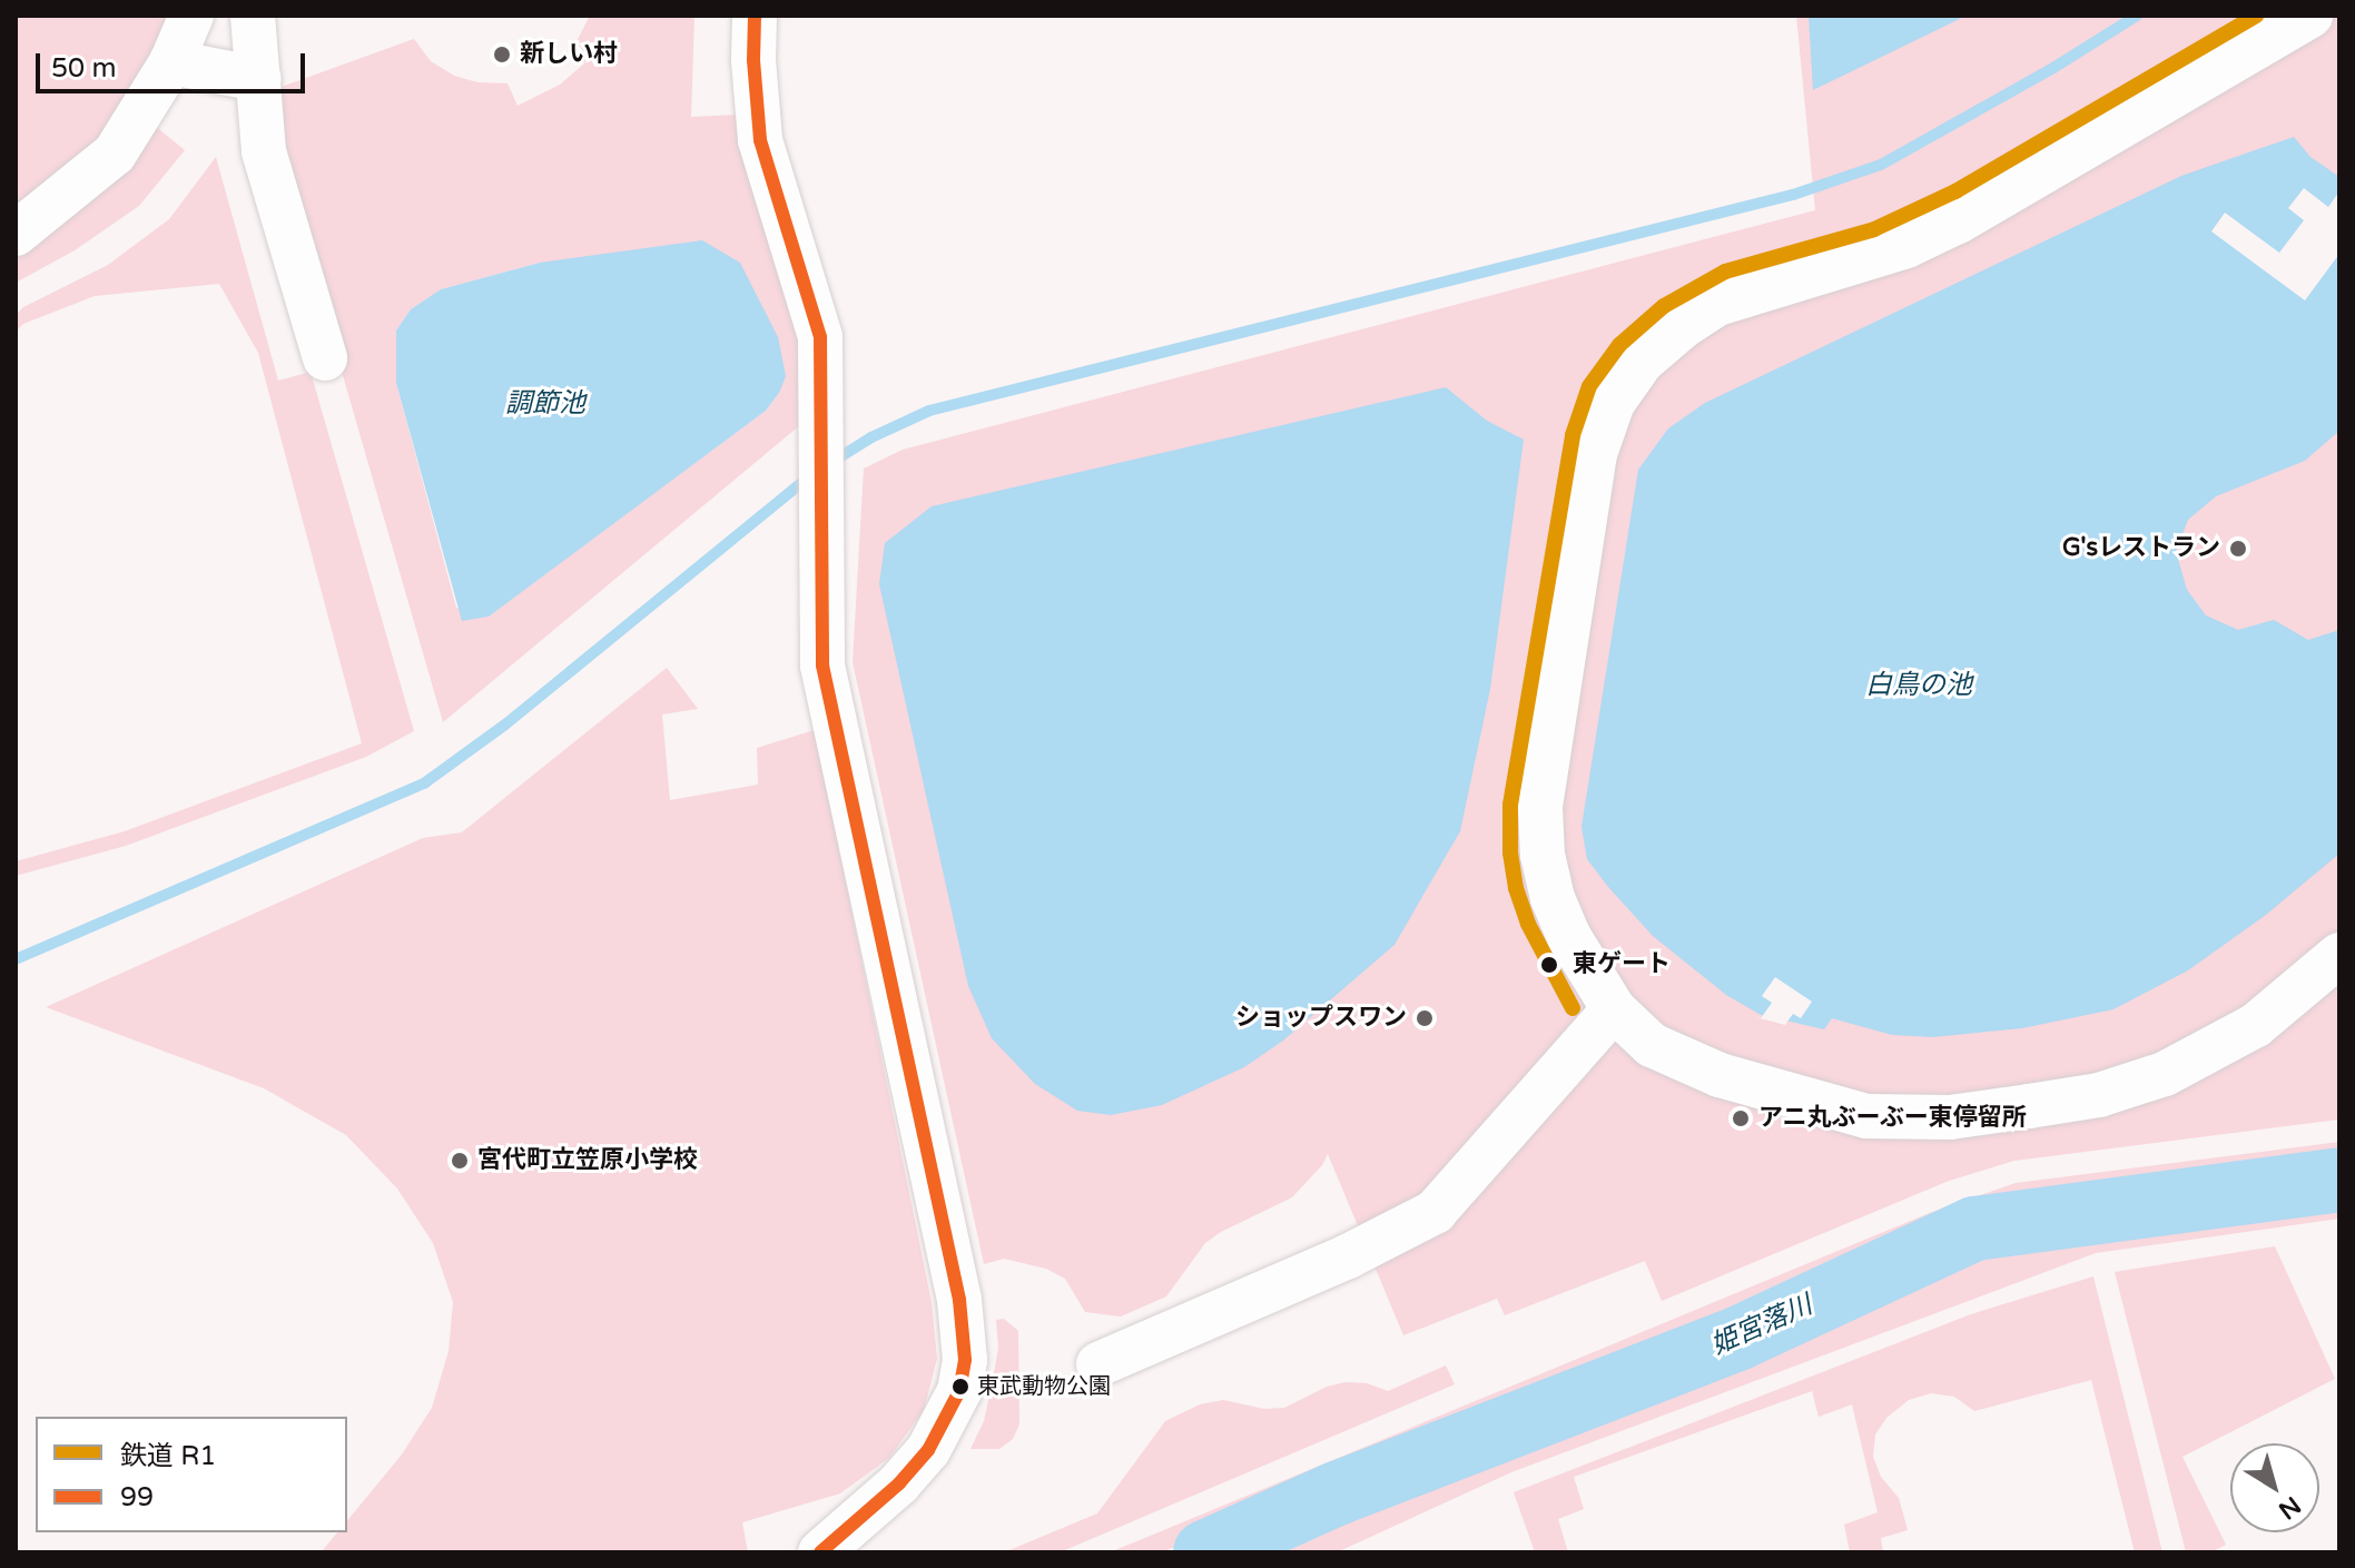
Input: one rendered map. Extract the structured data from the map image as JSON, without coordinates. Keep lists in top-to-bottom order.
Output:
{
  "water": ["調節池", "白鳥の池", "姫宮落川"],
  "places": [
    "新しい村",
    "G'sレストラン",
    "東ゲート",
    "ショップスワン",
    "アニ丸ぶーぶー東停留所",
    "宮代町立笠原小学校",
    "東武動物公園"
  ],
  "lines": ["rail line R1", "transit line 99"],
  "legend": ["鉄道 R1", "99"],
  "scale_bar": "50 m",
  "north": "bottom right"
}
